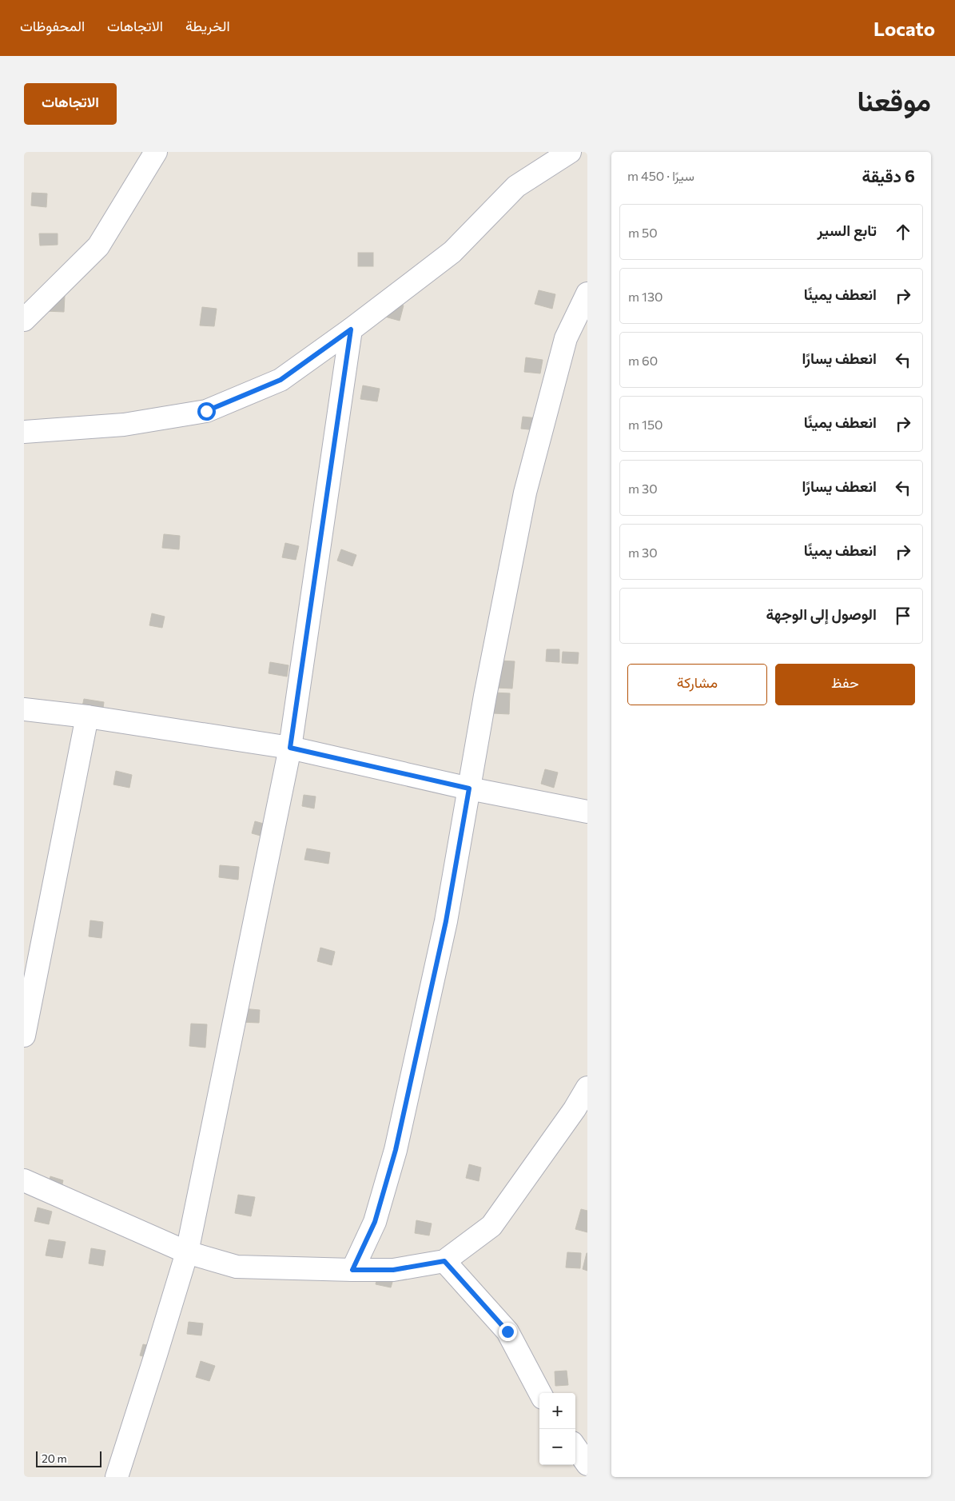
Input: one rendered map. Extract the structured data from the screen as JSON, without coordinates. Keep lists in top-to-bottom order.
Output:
{
  "scale_bar": "20 m",
  "page": {
    "header": "Locato",
    "nav": ["الخريطة", "الاتجاهات", "المحفوظات"],
    "title": "موقعنا",
    "buttons": [
      "الاتجاهات",
      ["حفظ", "مشاركة"]
    ],
    "heading": ["6 دقيقة", "سيرًا · 450 m"],
    "list": [
      ["تابع السير", "50 m"],
      ["انعطف يمينًا", "130 m"],
      ["انعطف يسارًا", "60 m"],
      ["انعطف يمينًا", "150 m"],
      ["انعطف يسارًا", "30 m"],
      ["انعطف يمينًا", "30 m"],
      "الوصول إلى الوجهة"
    ],
    "map_buttons": ["+", "−"],
    "scale": "20 m"
  }
}
